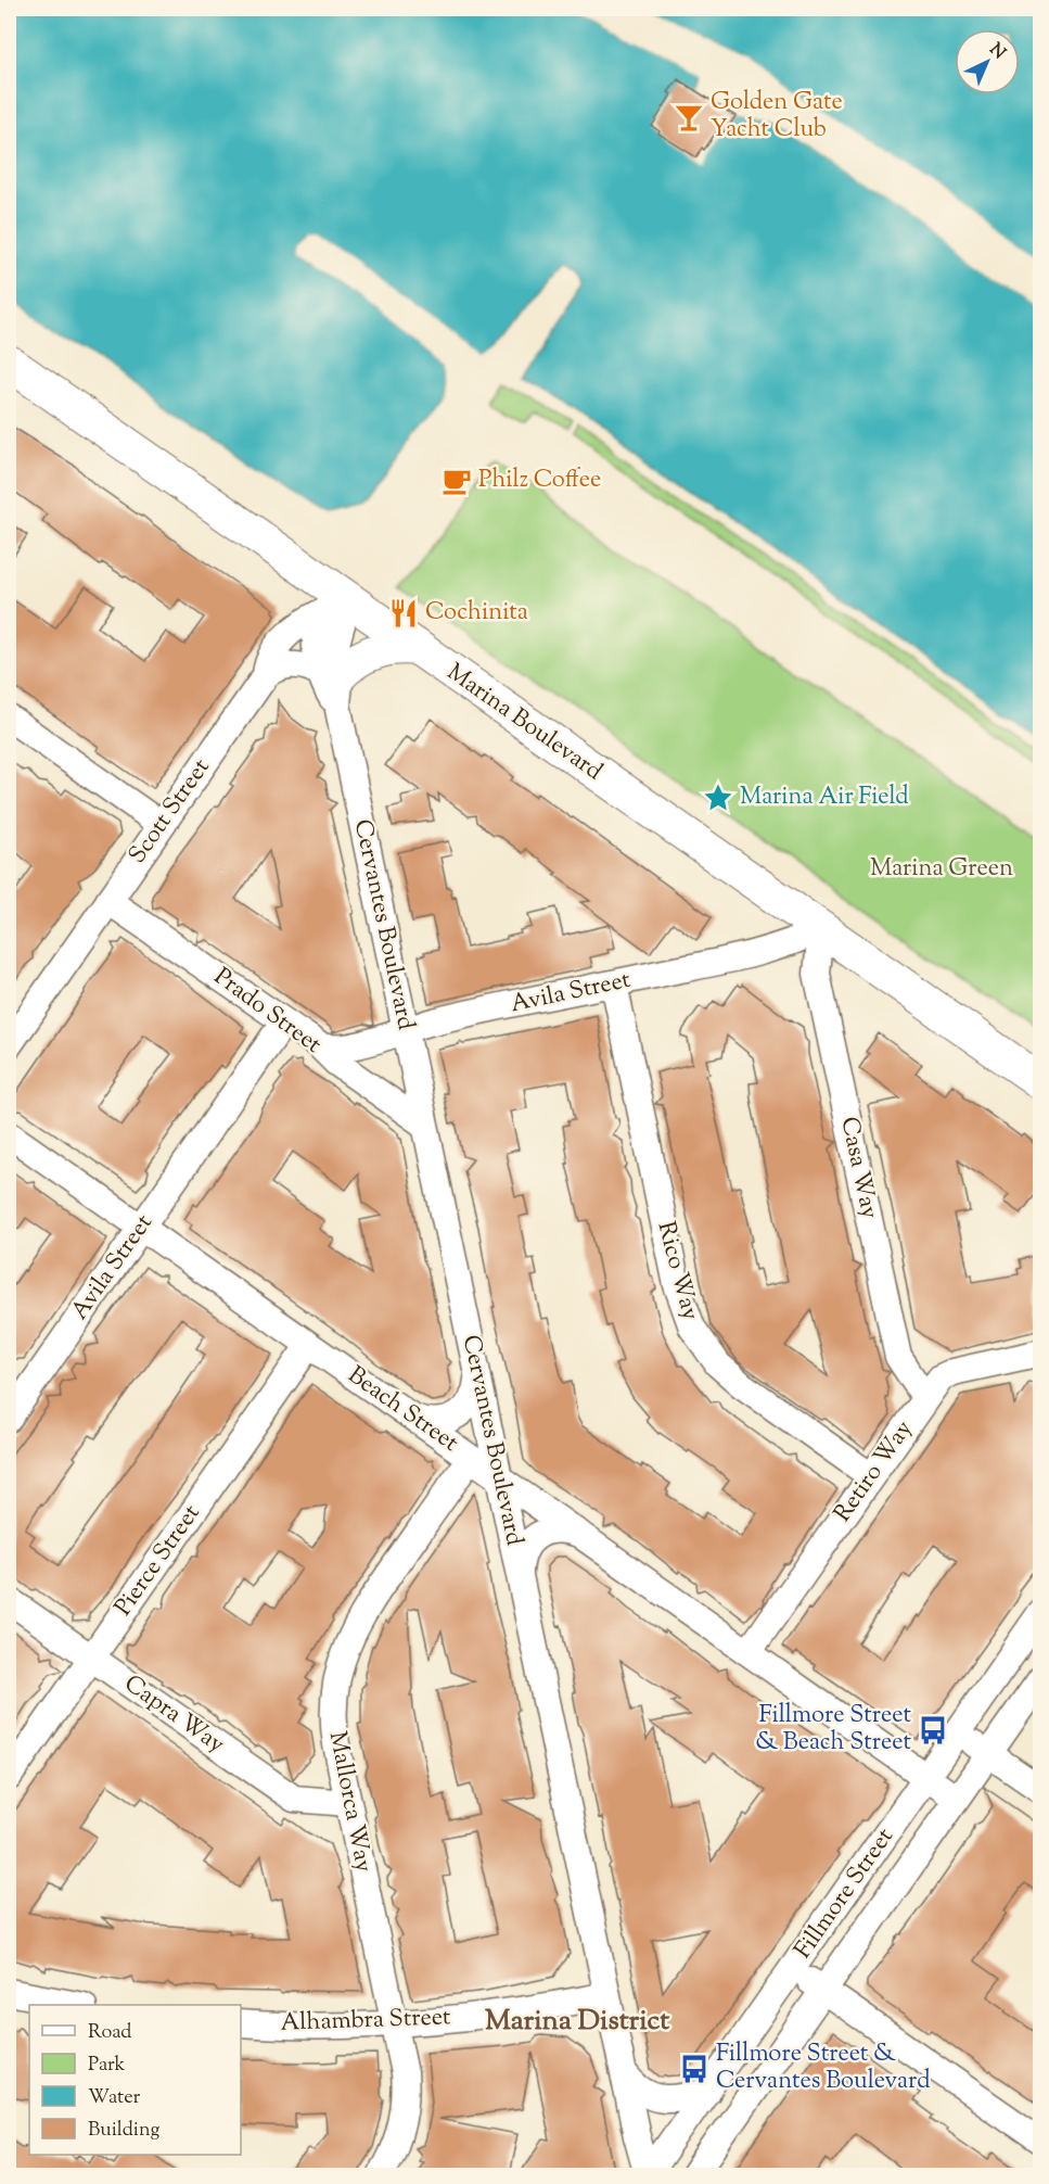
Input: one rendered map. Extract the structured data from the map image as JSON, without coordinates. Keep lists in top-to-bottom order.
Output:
{
  "streets": {
    "main road": ["Marina Boulevard"],
    "street": [
      "Scott Street",
      "Cervantes Boulevard",
      "Avila Street",
      "Prado Street",
      "Casa Way",
      "Rico Way",
      "Beach Street",
      "Retiro Way",
      "Pierce Street",
      "Capra Way",
      "Mallorca Way",
      "Fillmore Street",
      "Alhambra Street"
    ]
  },
  "crossings": [
    ["Marina Boulevard", "Scott Street"],
    ["Marina Boulevard", "Cervantes Boulevard"],
    ["Marina Boulevard", "Avila Street"],
    ["Marina Boulevard", "Casa Way"],
    ["Scott Street", "Cervantes Boulevard"],
    ["Scott Street", "Prado Street"],
    ["Cervantes Boulevard", "Avila Street"],
    ["Cervantes Boulevard", "Prado Street"],
    ["Cervantes Boulevard", "Beach Street"],
    ["Cervantes Boulevard", "Fillmore Street"],
    ["Cervantes Boulevard", "Alhambra Street"],
    ["Avila Street", "Prado Street"],
    ["Avila Street", "Casa Way"],
    ["Avila Street", "Rico Way"],
    ["Avila Street", "Beach Street"],
    ["Casa Way", "Retiro Way"],
    ["Rico Way", "Retiro Way"],
    ["Beach Street", "Retiro Way"],
    ["Beach Street", "Pierce Street"],
    ["Beach Street", "Mallorca Way"],
    ["Beach Street", "Fillmore Street"],
    ["Pierce Street", "Capra Way"],
    ["Capra Way", "Mallorca Way"],
    ["Mallorca Way", "Alhambra Street"]
  ],
  "districts": ["Marina District"],
  "parks": ["Marina Green"],
  "places": {
    "bar": ["Golden Gate Yacht Club"],
    "cafe": ["Philz Coffee"],
    "restaurant": ["Cochinita"],
    "place": ["Marina Air Field"],
    "bus stop": ["Fillmore Street & Beach Street", "Fillmore Street & Cervantes Boulevard"]
  },
  "legend": [
    "Road",
    "Park",
    "Water",
    "Building"
  ],
  "north": "top right"
}
